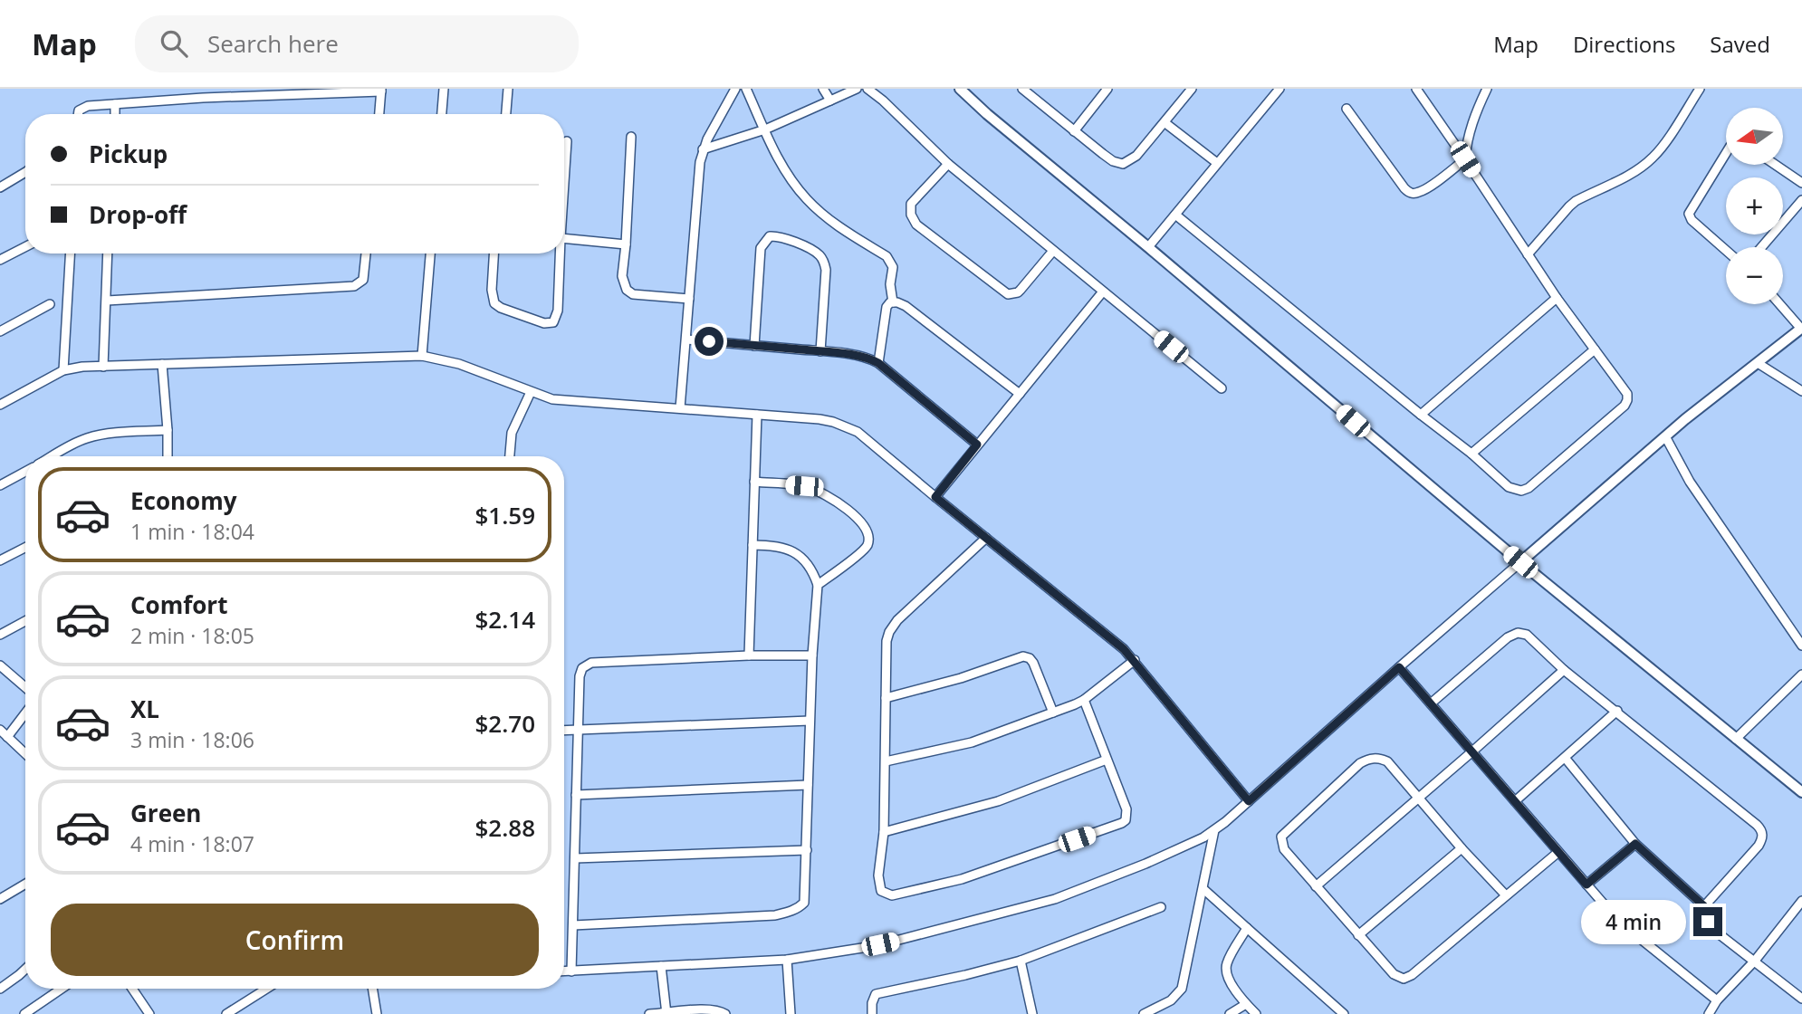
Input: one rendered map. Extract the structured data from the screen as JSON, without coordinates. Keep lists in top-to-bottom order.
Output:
{
  "north": "left",
  "page": {
    "header": "Map",
    "search": "Search here",
    "nav": ["Map", "Directions", "Saved"],
    "map_buttons": ["+", "−"],
    "banner": ["Pickup", "Drop-off"],
    "list": [
      {
        "name": "Economy",
        "note": "1 min · 18:04",
        "value": "$1.59"
      },
      {
        "name": "Comfort",
        "note": "2 min · 18:05",
        "value": "$2.14"
      },
      {
        "name": "XL",
        "note": "3 min · 18:06",
        "value": "$2.70"
      },
      {
        "name": "Green",
        "note": "4 min · 18:07",
        "value": "$2.88"
      }
    ],
    "buttons": "Confirm",
    "bubble": "4 min"
  }
}
